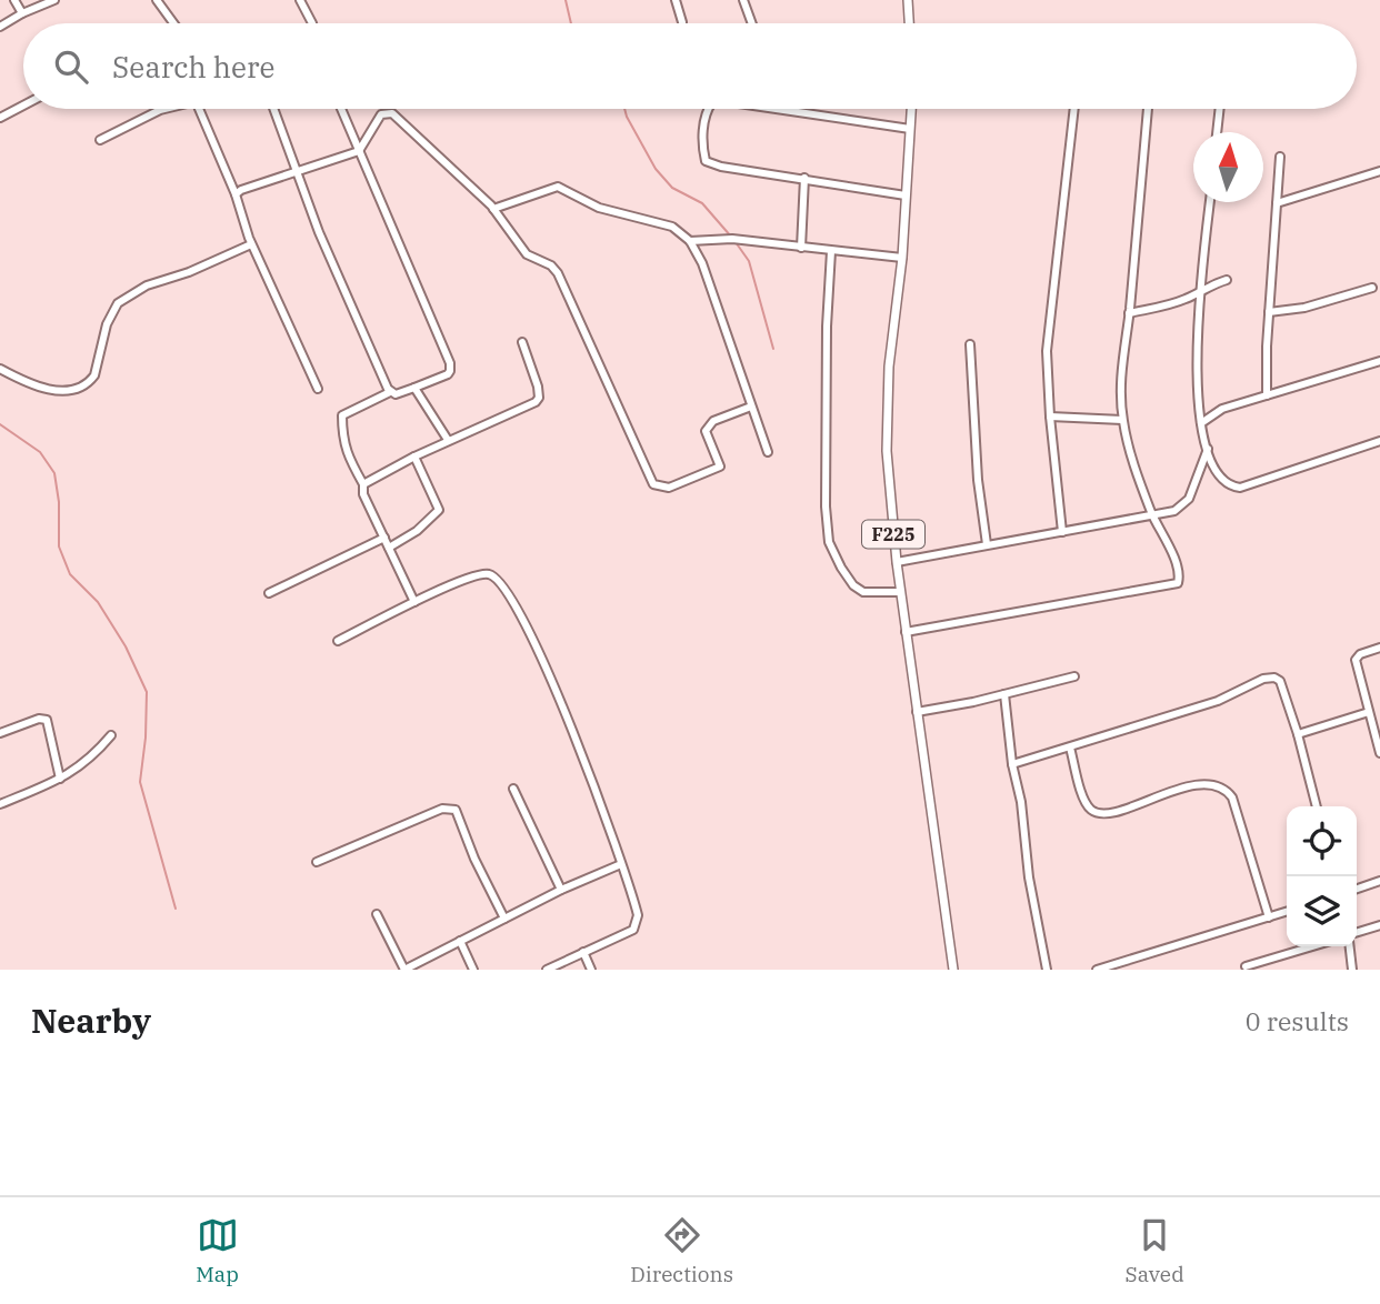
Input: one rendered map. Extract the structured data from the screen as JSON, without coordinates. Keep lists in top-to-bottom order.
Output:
{
  "streets": {
    "main road": ["F225"]
  },
  "north": "top",
  "page": {
    "search": "Search here",
    "heading": ["Nearby", "0 results"],
    "nav": ["Map", "Directions", "Saved"]
  }
}
